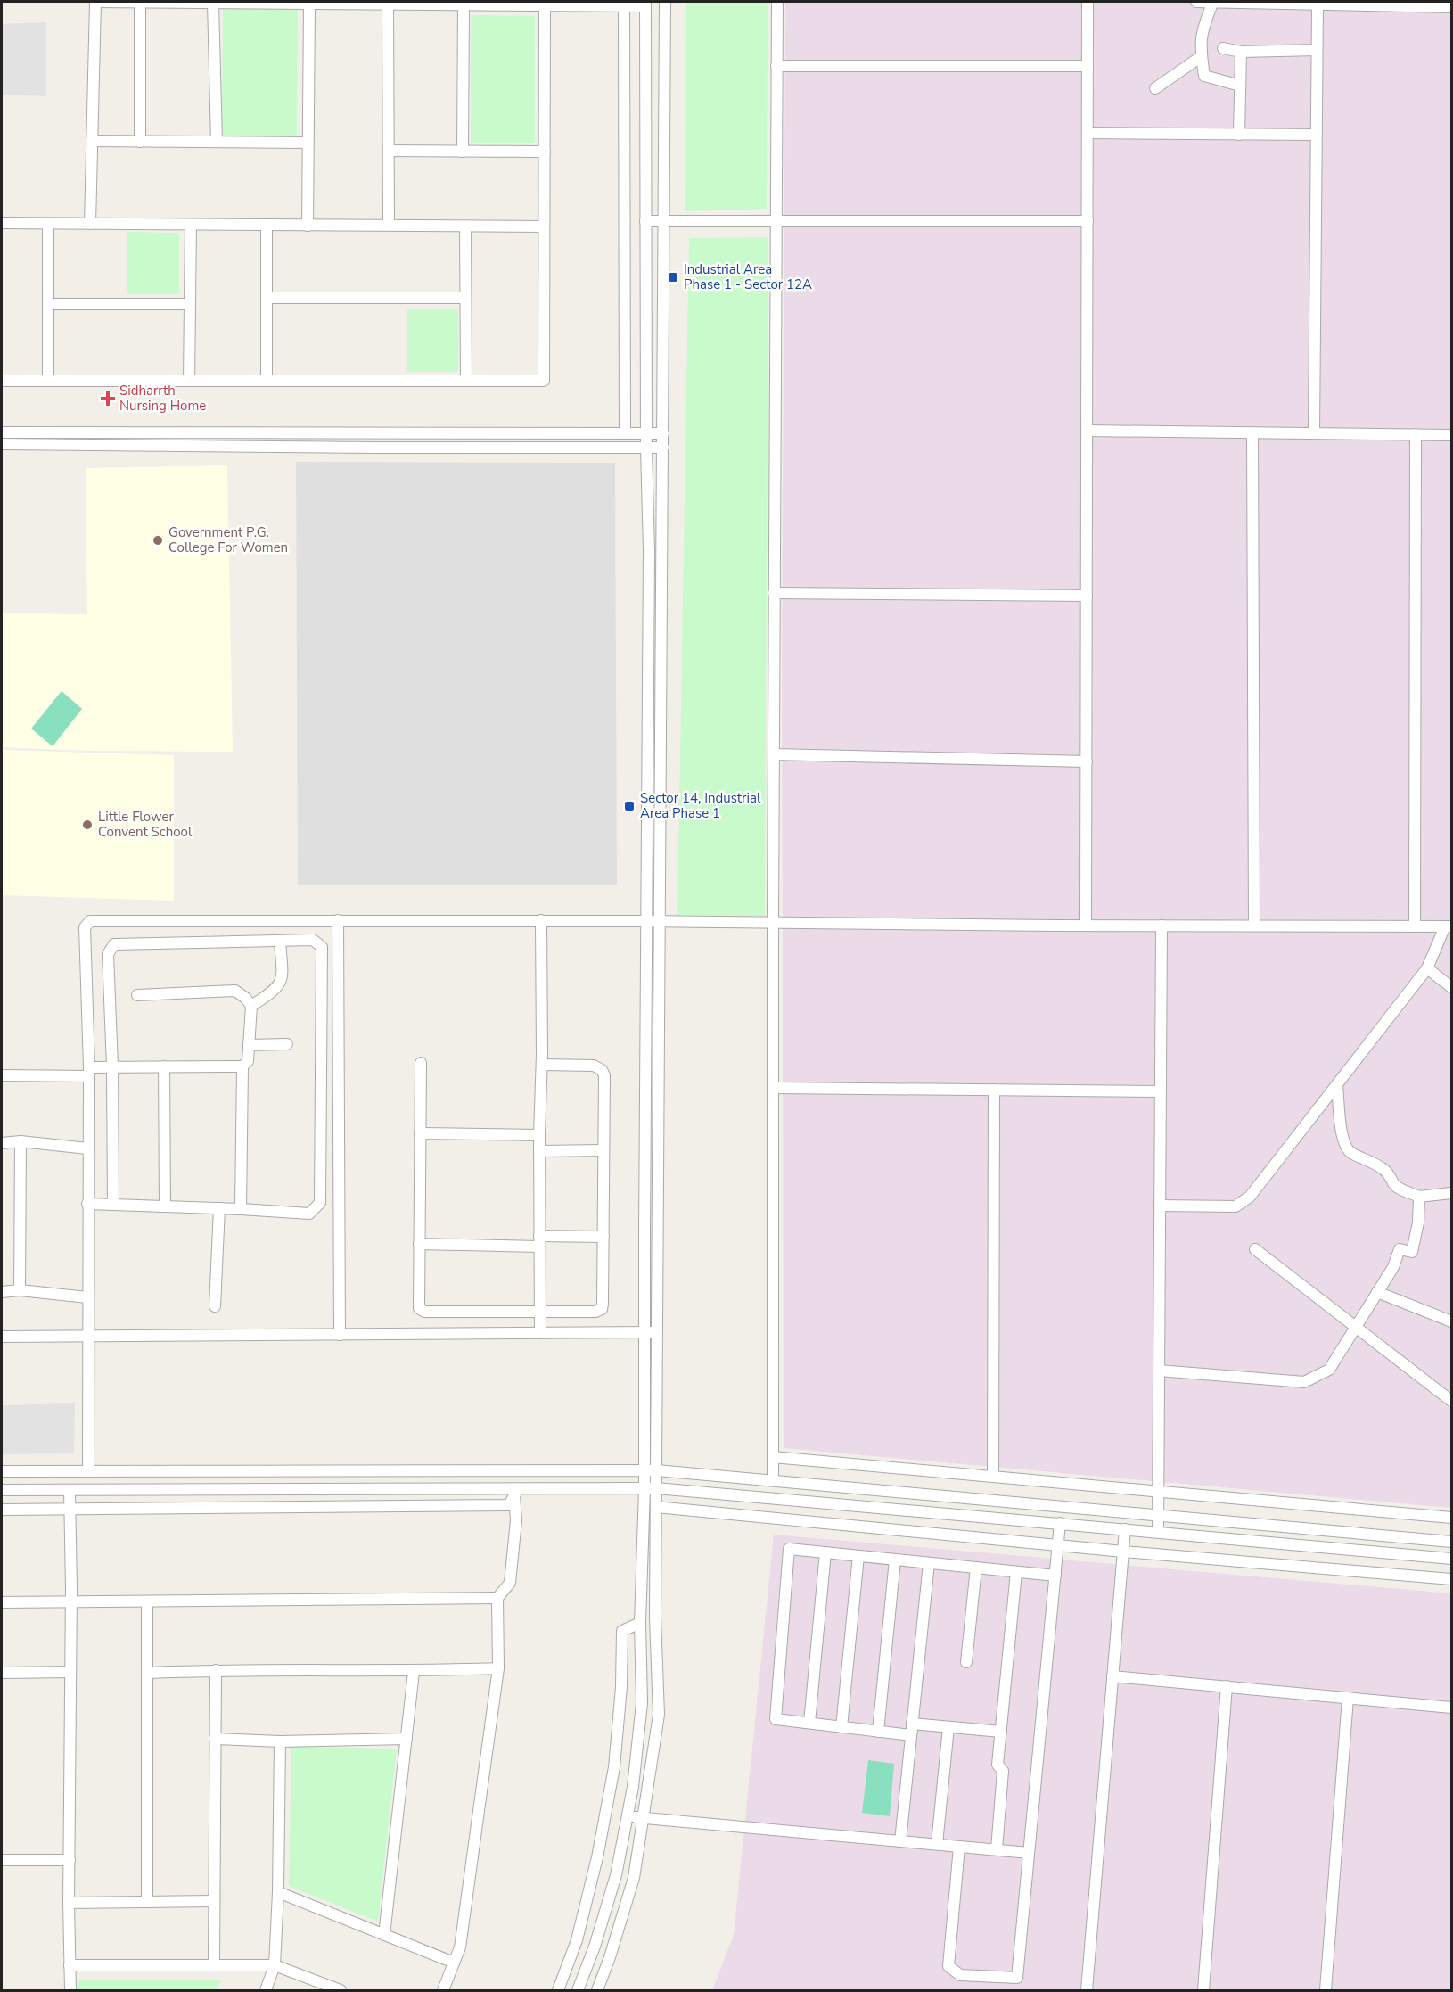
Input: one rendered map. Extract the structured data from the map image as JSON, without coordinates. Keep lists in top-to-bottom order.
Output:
{
  "places": {
    "transit": ["Industrial Area Phase 1 - Sector 12A", "Sector 14, Industrial Area Phase 1"],
    "health": ["Sidharrth Nursing Home"],
    "other": ["Government P.G. College For Women", "Little Flower Convent School"]
  }
}
